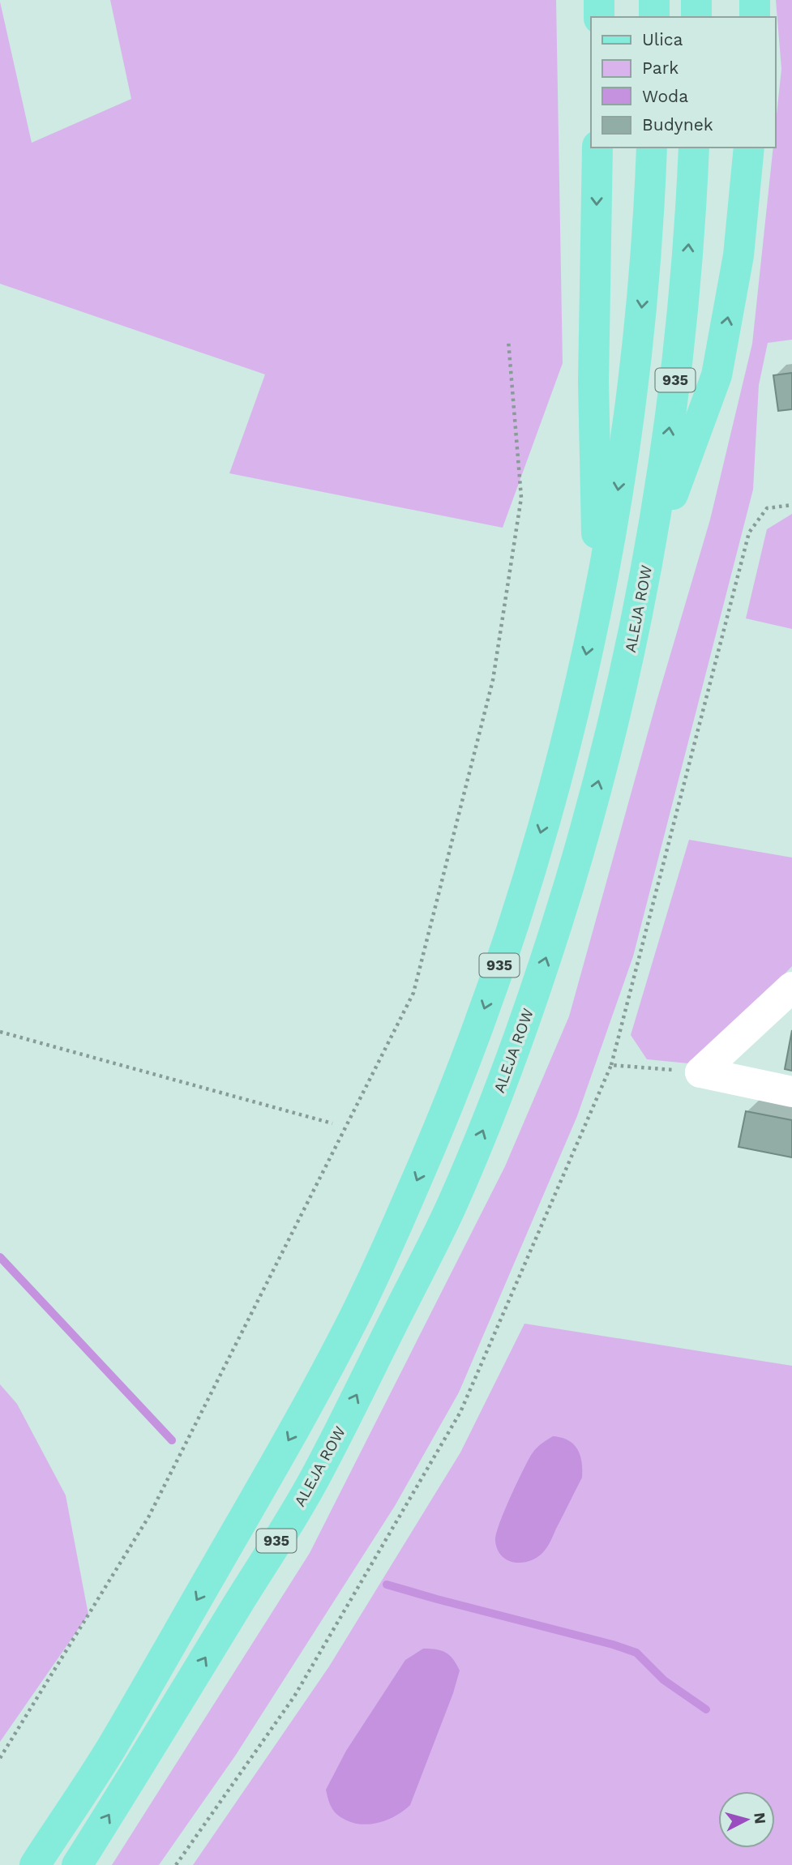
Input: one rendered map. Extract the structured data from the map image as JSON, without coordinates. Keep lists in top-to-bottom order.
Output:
{
  "streets": {
    "main road": ["935", "ALEJA ROW"]
  },
  "legend": [
    "Ulica",
    "Park",
    "Woda",
    "Budynek"
  ],
  "north": "right"
}
